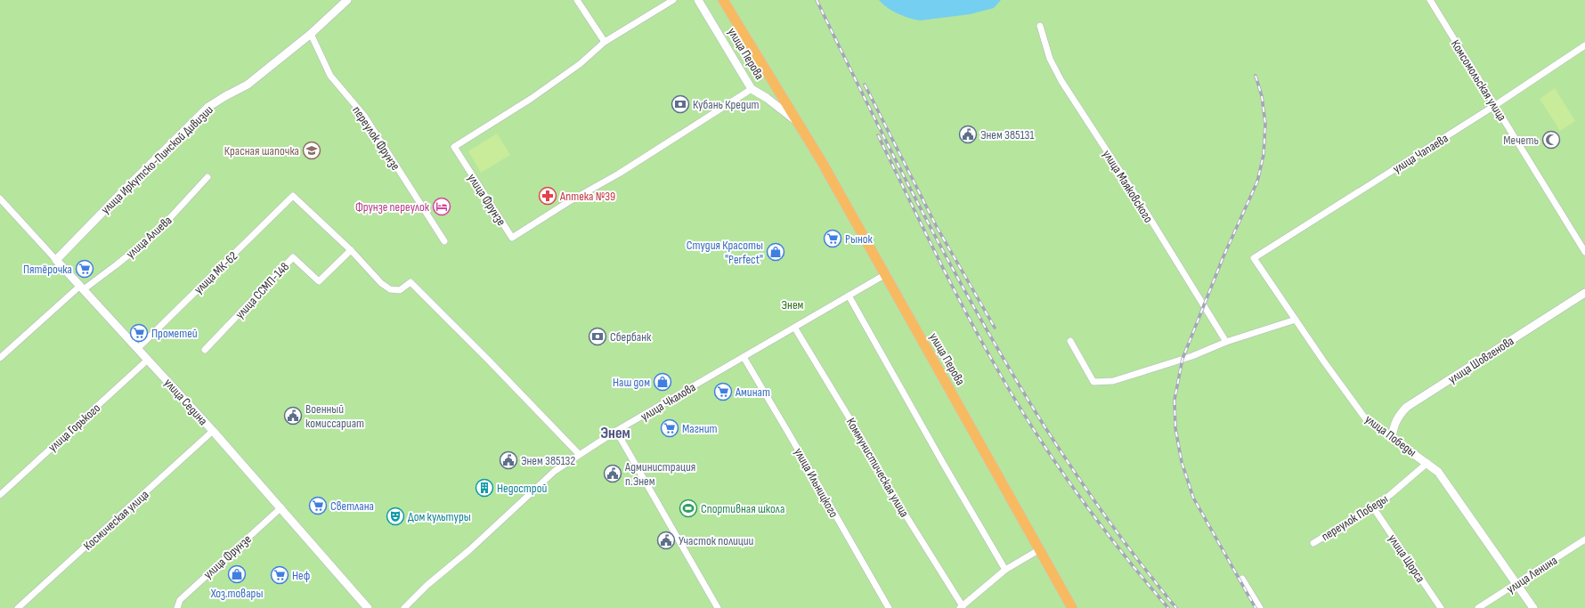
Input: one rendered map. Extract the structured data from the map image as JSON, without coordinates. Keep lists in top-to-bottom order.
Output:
{
  "streets": {
    "highway": ["улица Перова"],
    "street": [
      "Комсомольская улица",
      "переулок Фрунзе",
      "улица Чапаева",
      "улица Иркутско-Пинской Дивизии",
      "улица Маяковского",
      "улица Фрунзе",
      "улица Алиева",
      "улица МК-62",
      "улица ССМП-148",
      "улица Шовгенова",
      "улица Седина",
      "улица Чкалова",
      "улица Горького",
      "улица Победы",
      "Коммунистическая улица",
      "улица Ильницкого",
      "переулок Победы",
      "Космическая улица",
      "улица Щорса",
      "улица Ленина"
    ]
  },
  "crossings": [
    ["улица Перова", "улица Фрунзе"],
    ["улица Перова", "улица Чкалова"],
    ["Комсомольская улица", "улица Чапаева"],
    ["переулок Фрунзе", "улица Иркутско-Пинской Дивизии"],
    ["улица Чапаева", "улица Победы"],
    ["улица Иркутско-Пинской Дивизии", "улица Седина"],
    ["улица Фрунзе", "улица Седина"],
    ["улица Алиева", "улица Седина"],
    ["улица МК-62", "улица ССМП-148"],
    ["улица МК-62", "улица Седина"],
    ["улица Шовгенова", "улица Победы"],
    ["улица Седина", "улица Горького"],
    ["улица Седина", "Космическая улица"],
    ["улица Чкалова", "Коммунистическая улица"],
    ["улица Чкалова", "улица Ильницкого"],
    ["улица Победы", "переулок Победы"],
    ["улица Победы", "улица Ленина"],
    ["переулок Победы", "улица Щорса"]
  ],
  "districts": ["Энем"],
  "parks": ["Энем"],
  "places": {
    "bank": ["Кубань Кредит", "Сбербанк"],
    "public building": [
      "Энем 385131",
      "Военный комиссариат",
      "Энем 385132",
      "Администрация п.Энем",
      "Участок полиции"
    ],
    "mosque": ["Мечеть"],
    "school or university": ["Красная шапочка"],
    "pharmacy": ["Аптека №39"],
    "hotel": ["Фрунзе переулок"],
    "supermarket": [
      "Рынок",
      "Пятёрочка",
      "Прометей",
      "Аминат",
      "Магнит",
      "Светлана",
      "Неф"
    ],
    "shop": ["Студия Красоты \"Perfect\"", "Наш дом", "Хоз.товары"],
    "building": ["Недострой"],
    "sports": ["Спортивная школа"],
    "theatre": ["Дом культуры"]
  }
}
